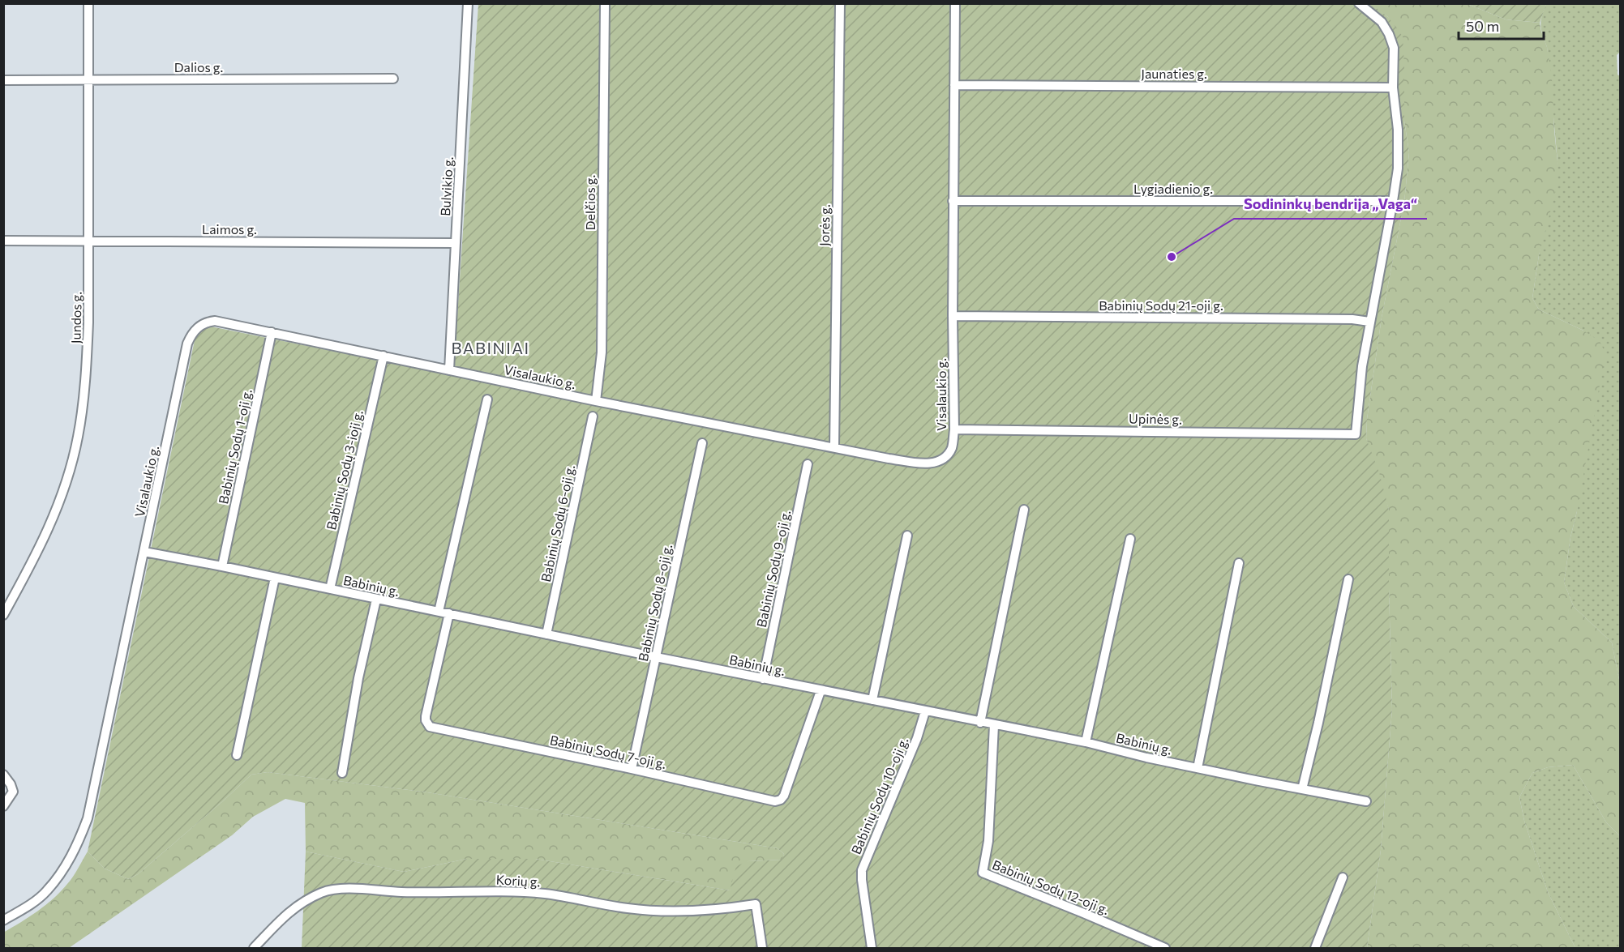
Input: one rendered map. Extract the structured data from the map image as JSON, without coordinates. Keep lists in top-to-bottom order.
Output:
{
  "streets": {
    "street": [
      "Dalios g.",
      "Jaunaties g.",
      "Bulvikio g.",
      "Lygiadienio g.",
      "Delčios g.",
      "Jorės g.",
      "Laimos g.",
      "Babinių Sodų 21-oji g.",
      "Jundos g.",
      "Visalaukio g.",
      "Upinės g.",
      "Babinių Sodų 1-oji g.",
      "Babinių Sodų 3-ioji g.",
      "Babinių Sodų 6-oji g.",
      "Babinių Sodų 9-oji g.",
      "Babinių g.",
      "Babinių Sodų 8-oji g.",
      "Babinių Sodų 7-oji g.",
      "Babinių Sodų 10-oji g.",
      "Korių g.",
      "Babinių Sodų 12-oji g."
    ]
  },
  "crossings": [
    ["Dalios g.", "Jundos g."],
    ["Jaunaties g.", "Visalaukio g."],
    ["Bulvikio g.", "Laimos g."],
    ["Bulvikio g.", "Visalaukio g."],
    ["Lygiadienio g.", "Visalaukio g."],
    ["Delčios g.", "Visalaukio g."],
    ["Jorės g.", "Visalaukio g."],
    ["Laimos g.", "Jundos g."],
    ["Babinių Sodų 21-oji g.", "Visalaukio g."],
    ["Babinių Sodų 21-oji g.", "Upinės g."],
    ["Visalaukio g.", "Upinės g."],
    ["Visalaukio g.", "Babinių Sodų 1-oji g."],
    ["Visalaukio g.", "Babinių Sodų 3-ioji g."],
    ["Visalaukio g.", "Babinių g."],
    ["Babinių Sodų 1-oji g.", "Babinių g."],
    ["Babinių Sodų 3-ioji g.", "Babinių g."],
    ["Babinių Sodų 6-oji g.", "Babinių g."],
    ["Babinių Sodų 9-oji g.", "Babinių g."],
    ["Babinių g.", "Babinių Sodų 8-oji g."],
    ["Babinių g.", "Babinių Sodų 7-oji g."],
    ["Babinių g.", "Babinių Sodų 10-oji g."],
    ["Babinių g.", "Babinių Sodų 12-oji g."],
    ["Babinių Sodų 8-oji g.", "Babinių Sodų 7-oji g."]
  ],
  "districts": ["BABINIAI"],
  "places": ["Sodininkų bendrija „Vaga“"],
  "scale_bar": "50 m"
}
